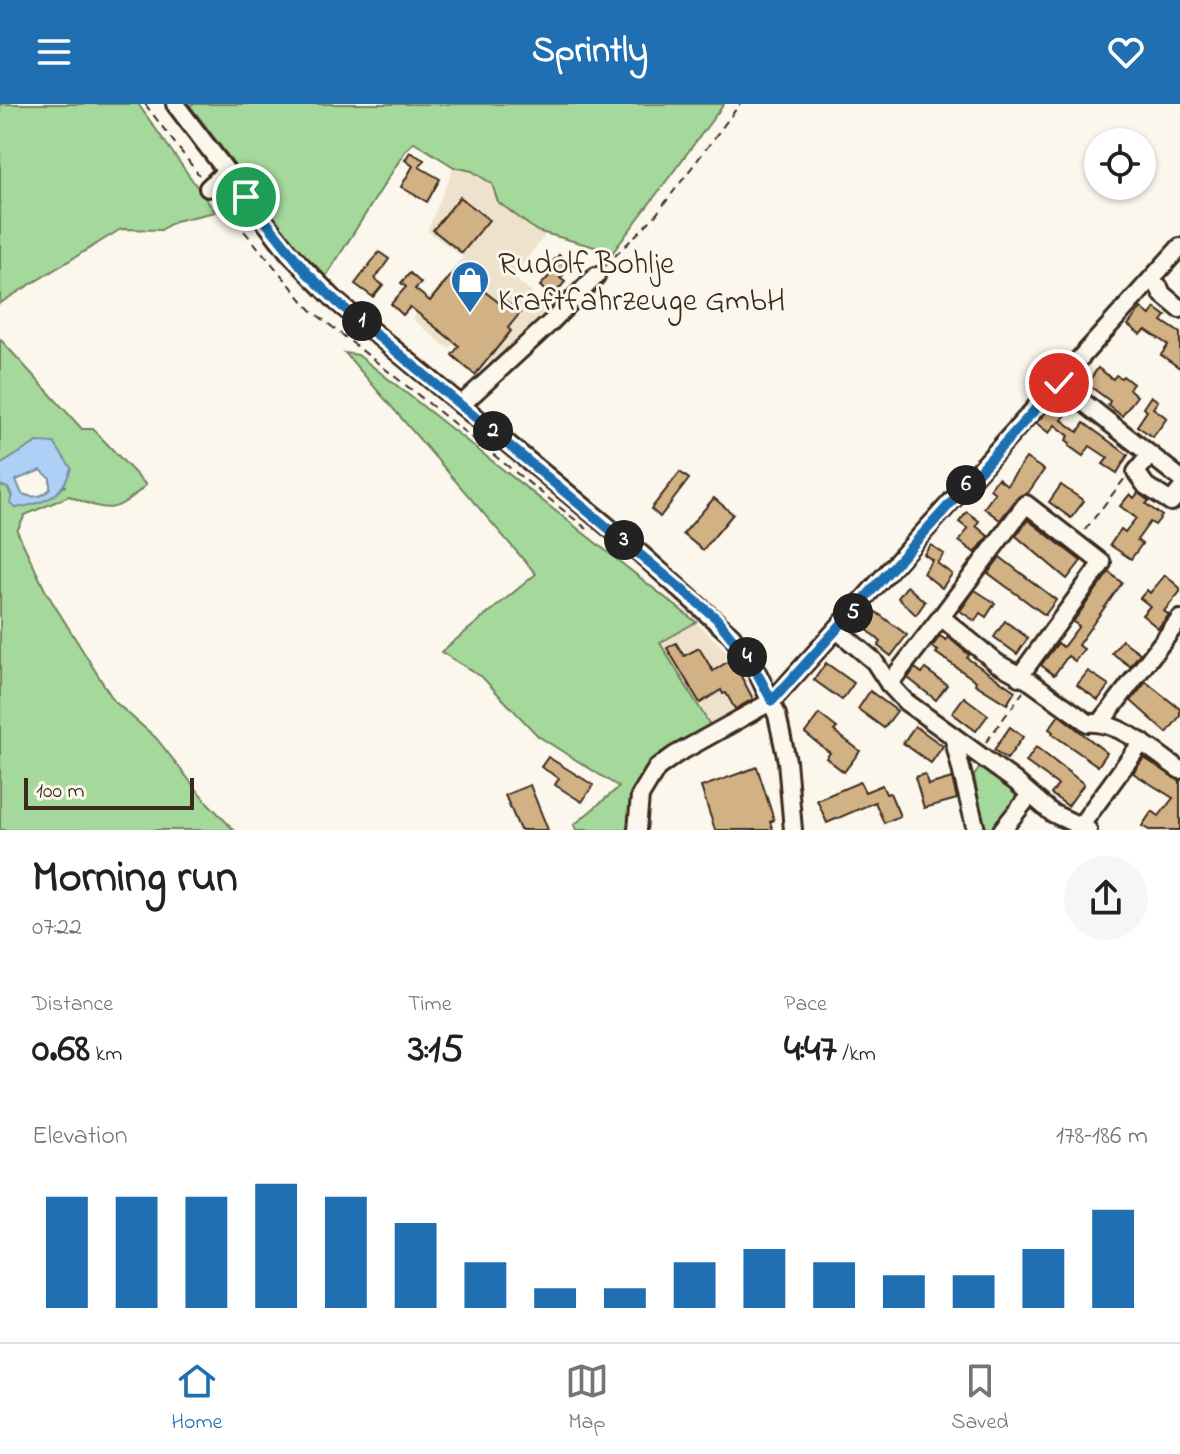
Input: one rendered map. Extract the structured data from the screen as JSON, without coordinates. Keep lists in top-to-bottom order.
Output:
{
  "places": {
    "shop": ["Rudolf Bohlje Kraftfahrzeuge GmbH"]
  },
  "scale_bar": "100 m",
  "page": {
    "header": "Sprintly",
    "pins": [
      "1",
      "2",
      "6",
      "3",
      "5",
      "4"
    ],
    "scale": "100 m",
    "heading": ["Morning run", "07:22"],
    "stats": [
      ["Distance", "0.68 km"],
      ["Time", "3:15"],
      ["Pace", "4:47 /km"]
    ],
    "chart": ["Elevation", "178–186 m"],
    "tabs": ["Home", "Map", "Saved"]
  }
}
